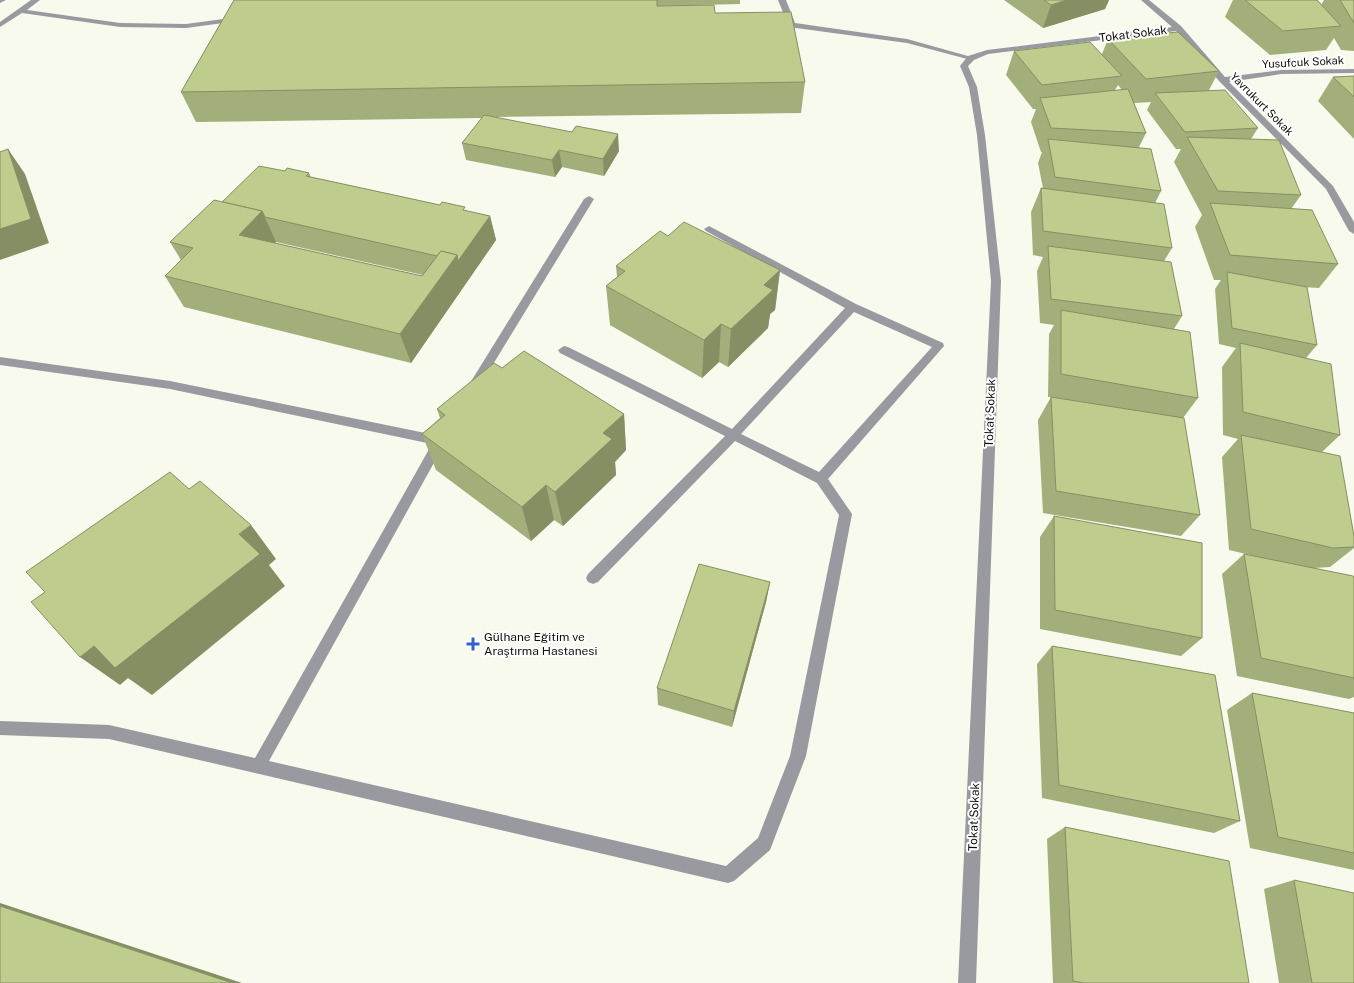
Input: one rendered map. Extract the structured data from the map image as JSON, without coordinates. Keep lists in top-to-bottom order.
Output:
{
  "streets": {
    "street": ["Tokat Sokak", "Yusufcuk Sokak", "Yavrukurt Sokak"]
  },
  "crossings": [
    ["Tokat Sokak", "Yavrukurt Sokak"],
    ["Yusufcuk Sokak", "Yavrukurt Sokak"]
  ],
  "places": {
    "health": ["Gülhane Eğitim ve Araştırma Hastanesi"]
  }
}
